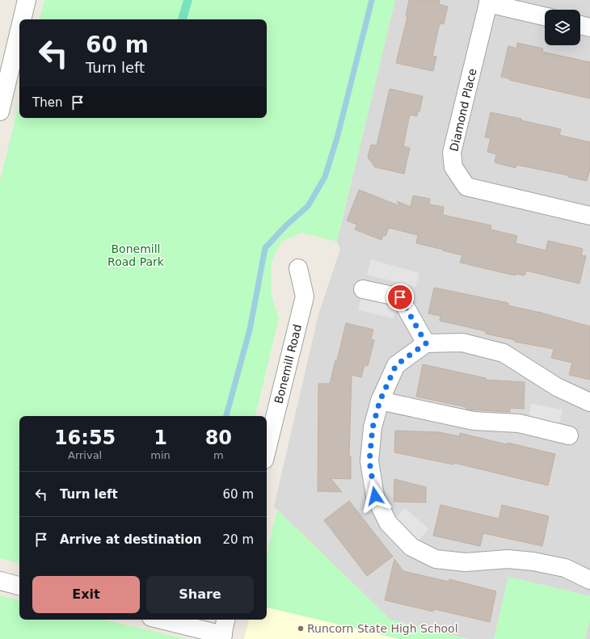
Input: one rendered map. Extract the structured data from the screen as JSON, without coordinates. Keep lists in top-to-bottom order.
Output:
{
  "streets": {
    "street": ["Diamond Place", "Bonemill Road"]
  },
  "parks": ["Bonemill Road Park"],
  "places": ["Runcorn State High School"],
  "page": {
    "turn": ["60 m", "Turn left"],
    "then": "Then",
    "eta": [
      "16:55",
      "Arrival",
      "1",
      "min",
      "80",
      "m"
    ],
    "list": [
      {
        "name": "Turn left",
        "value": "60 m"
      },
      {
        "name": "Arrive at destination",
        "value": "20 m"
      }
    ],
    "buttons": ["Exit", "Share"]
  }
}
